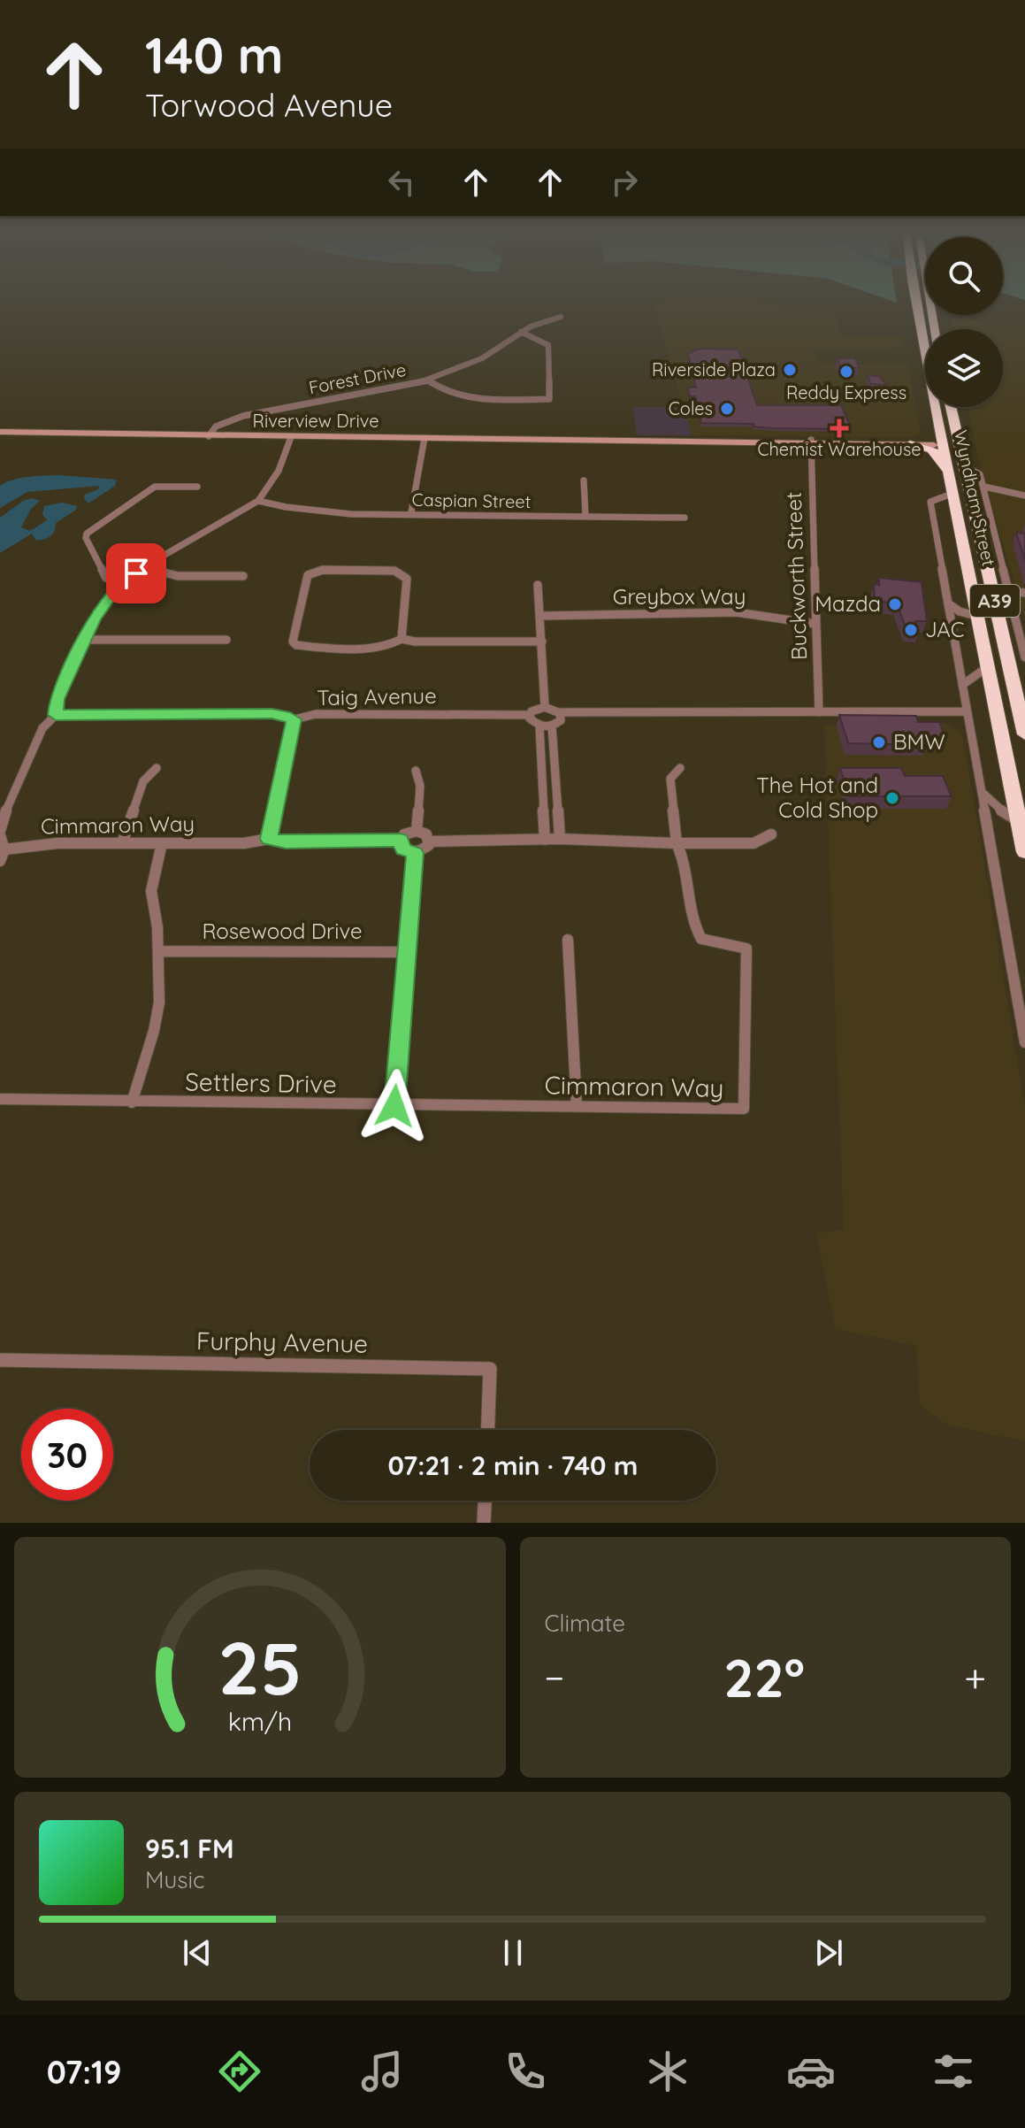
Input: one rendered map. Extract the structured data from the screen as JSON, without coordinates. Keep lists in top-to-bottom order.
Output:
{
  "streets": {
    "highway": ["Wyndham Street", "A39"],
    "street": [
      "Forest Drive",
      "Riverview Drive",
      "Caspian Street",
      "Buckworth Street",
      "Greybox Way",
      "Taig Avenue",
      "Cimmaron Way",
      "Rosewood Drive",
      "Settlers Drive",
      "Furphy Avenue"
    ]
  },
  "crossings": [
    ["Forest Drive", "Riverview Drive"],
    ["Riverview Drive", "Wyndham Street"],
    ["Riverview Drive", "Buckworth Street"],
    ["Buckworth Street", "Greybox Way"],
    ["Cimmaron Way", "Settlers Drive"]
  ],
  "places": {
    "other": [
      "Riverside Plaza",
      "Reddy Express",
      "Coles",
      "Mazda",
      "JAC",
      "BMW",
      "The Hot and Cold Shop"
    ],
    "health": ["Chemist Warehouse"]
  },
  "page": {
    "turn": ["140 m", "Torwood Avenue"],
    "limit": "30",
    "trip": "07:21 · 2 min · 740 m",
    "tile": "Climate",
    "heat": ["−", "22°", "+"],
    "song": ["95.1 FM", "Music"],
    "tabs": "07:19",
    "gauge": ["25", "km/h"]
  }
}
